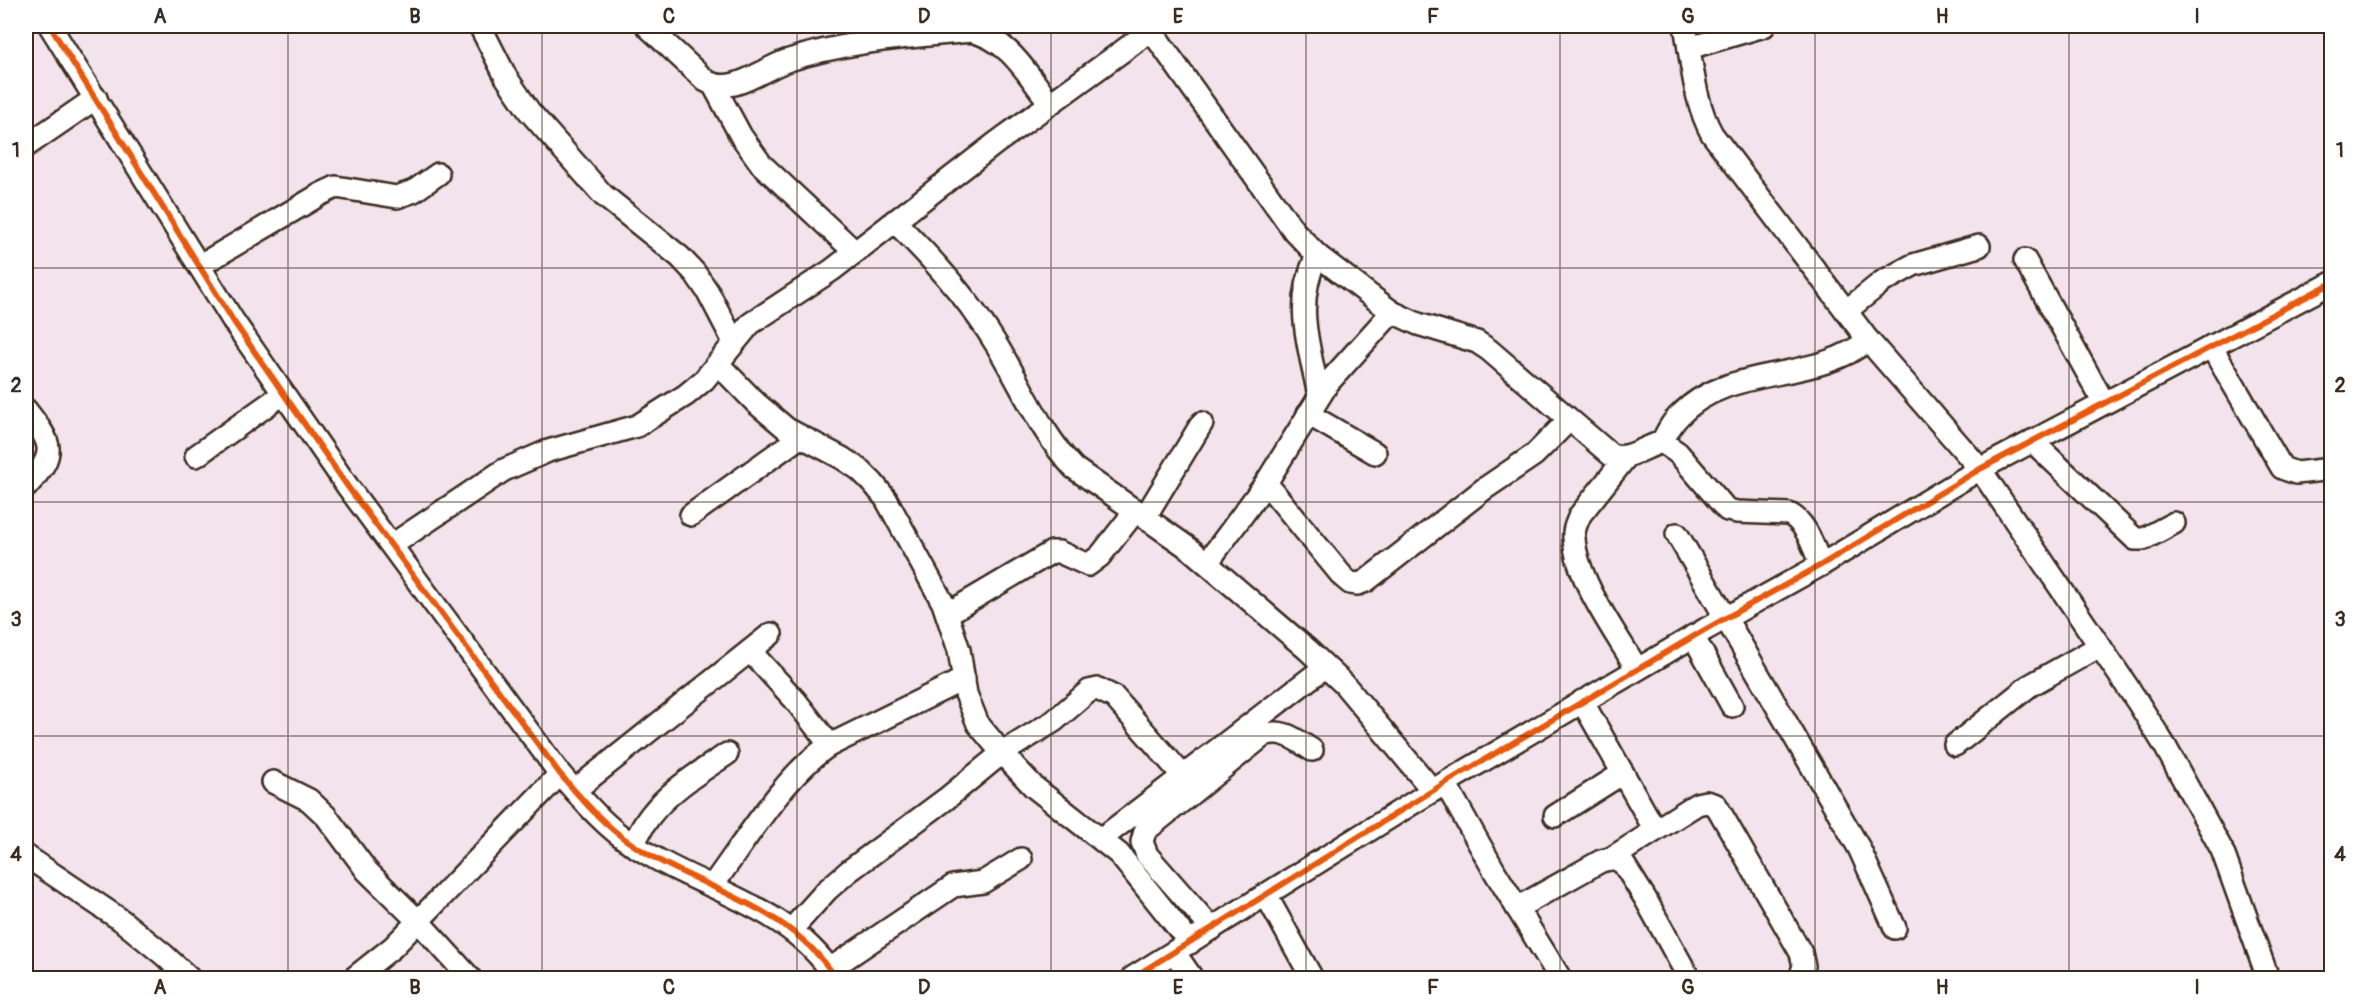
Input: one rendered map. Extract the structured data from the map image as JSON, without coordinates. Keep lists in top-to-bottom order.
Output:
{
  "grid": {
    "columns": [
      "A",
      "B",
      "C",
      "D",
      "E",
      "F",
      "G",
      "H",
      "I"
    ],
    "rows": [
      "1",
      "2",
      "3",
      "4"
    ]
  }
}
